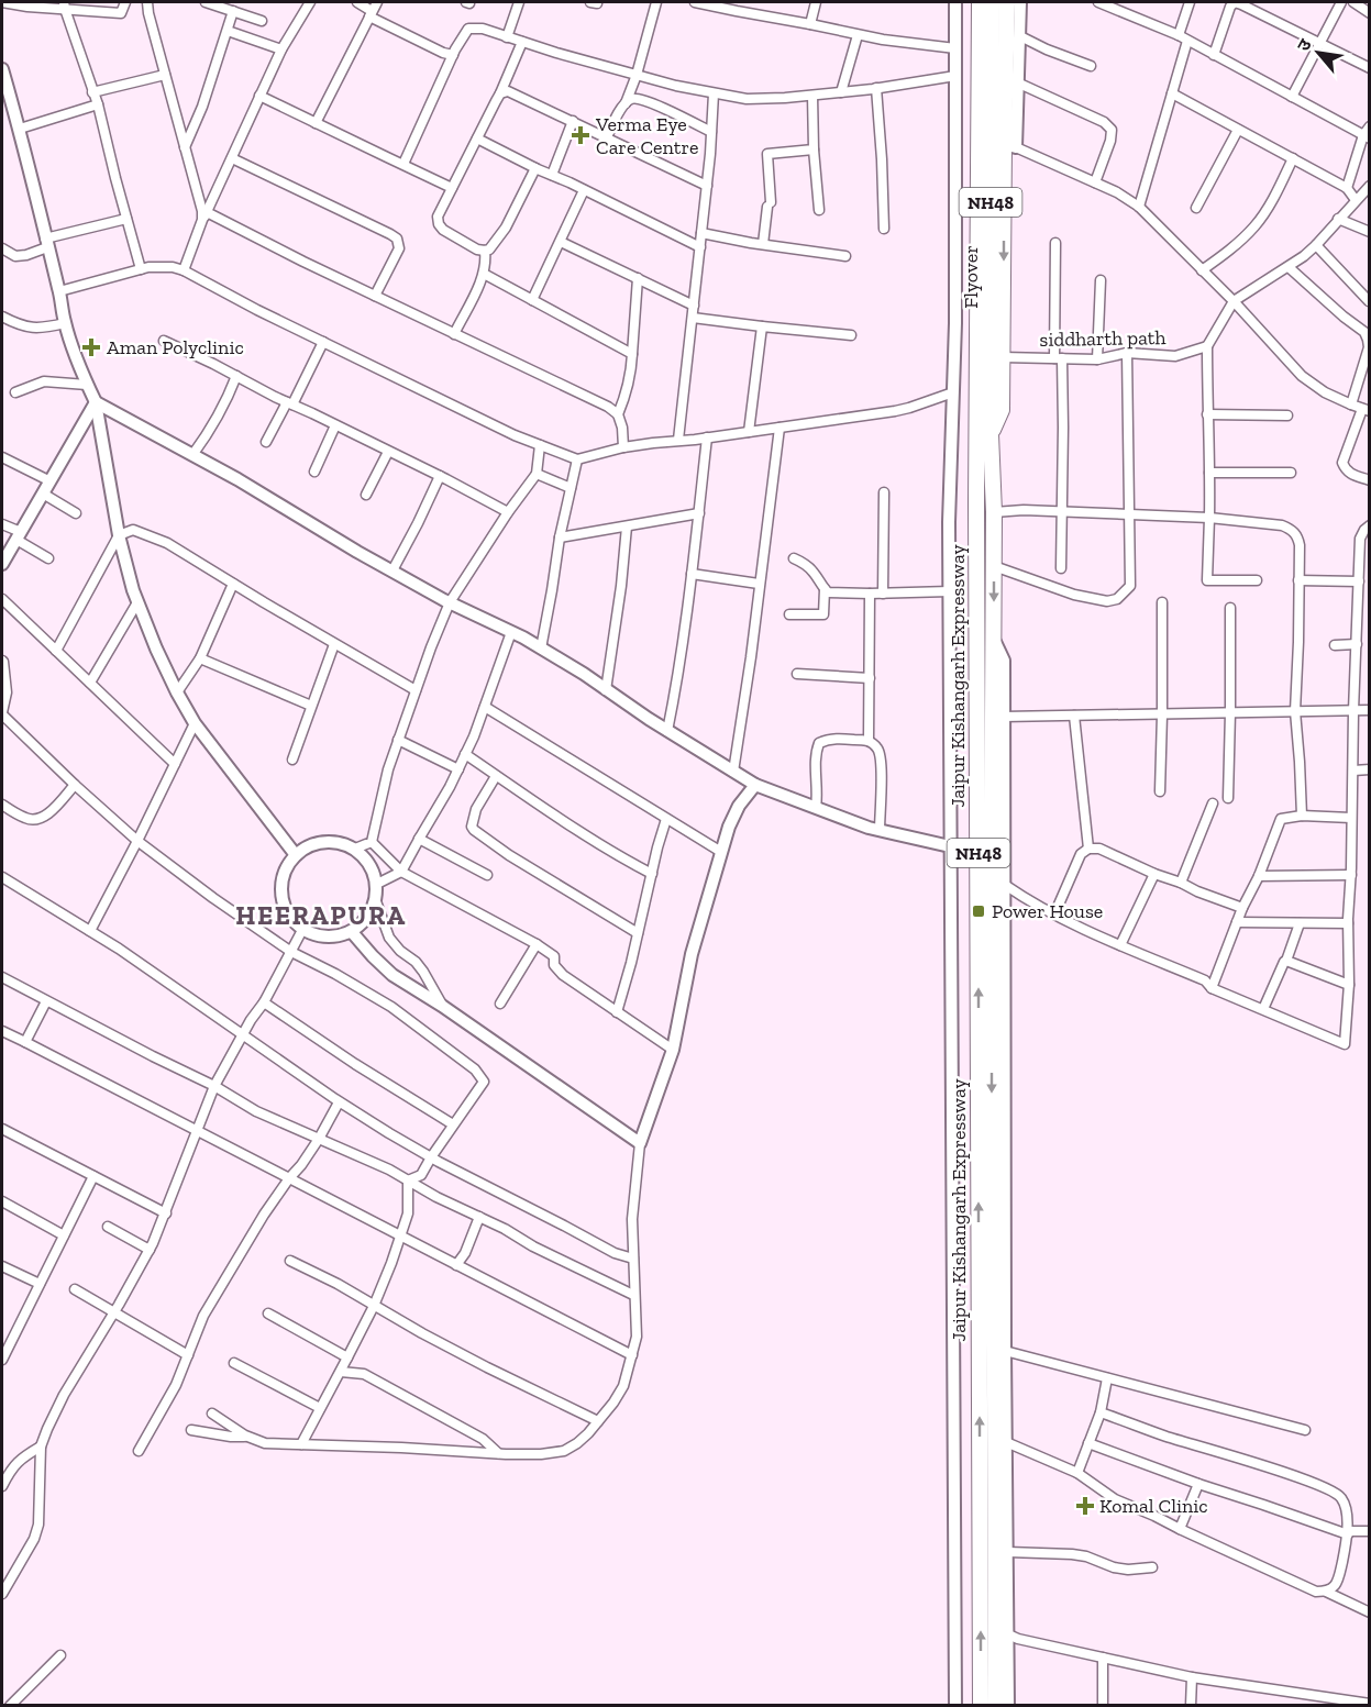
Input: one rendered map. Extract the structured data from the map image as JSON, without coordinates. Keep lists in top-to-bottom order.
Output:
{
  "streets": {
    "highway": ["NH48", "Flyover", "Jaipur Kishangarh Expressway"],
    "street": ["siddharth path"]
  },
  "crossings": [
    ["Flyover", "Jaipur Kishangarh Expressway"]
  ],
  "districts": ["HEERAPURA"],
  "places": {
    "health": ["Verma Eye Care Centre", "Aman Polyclinic", "Komal Clinic"],
    "transit": ["Power House"]
  },
  "north": "top left"
}
